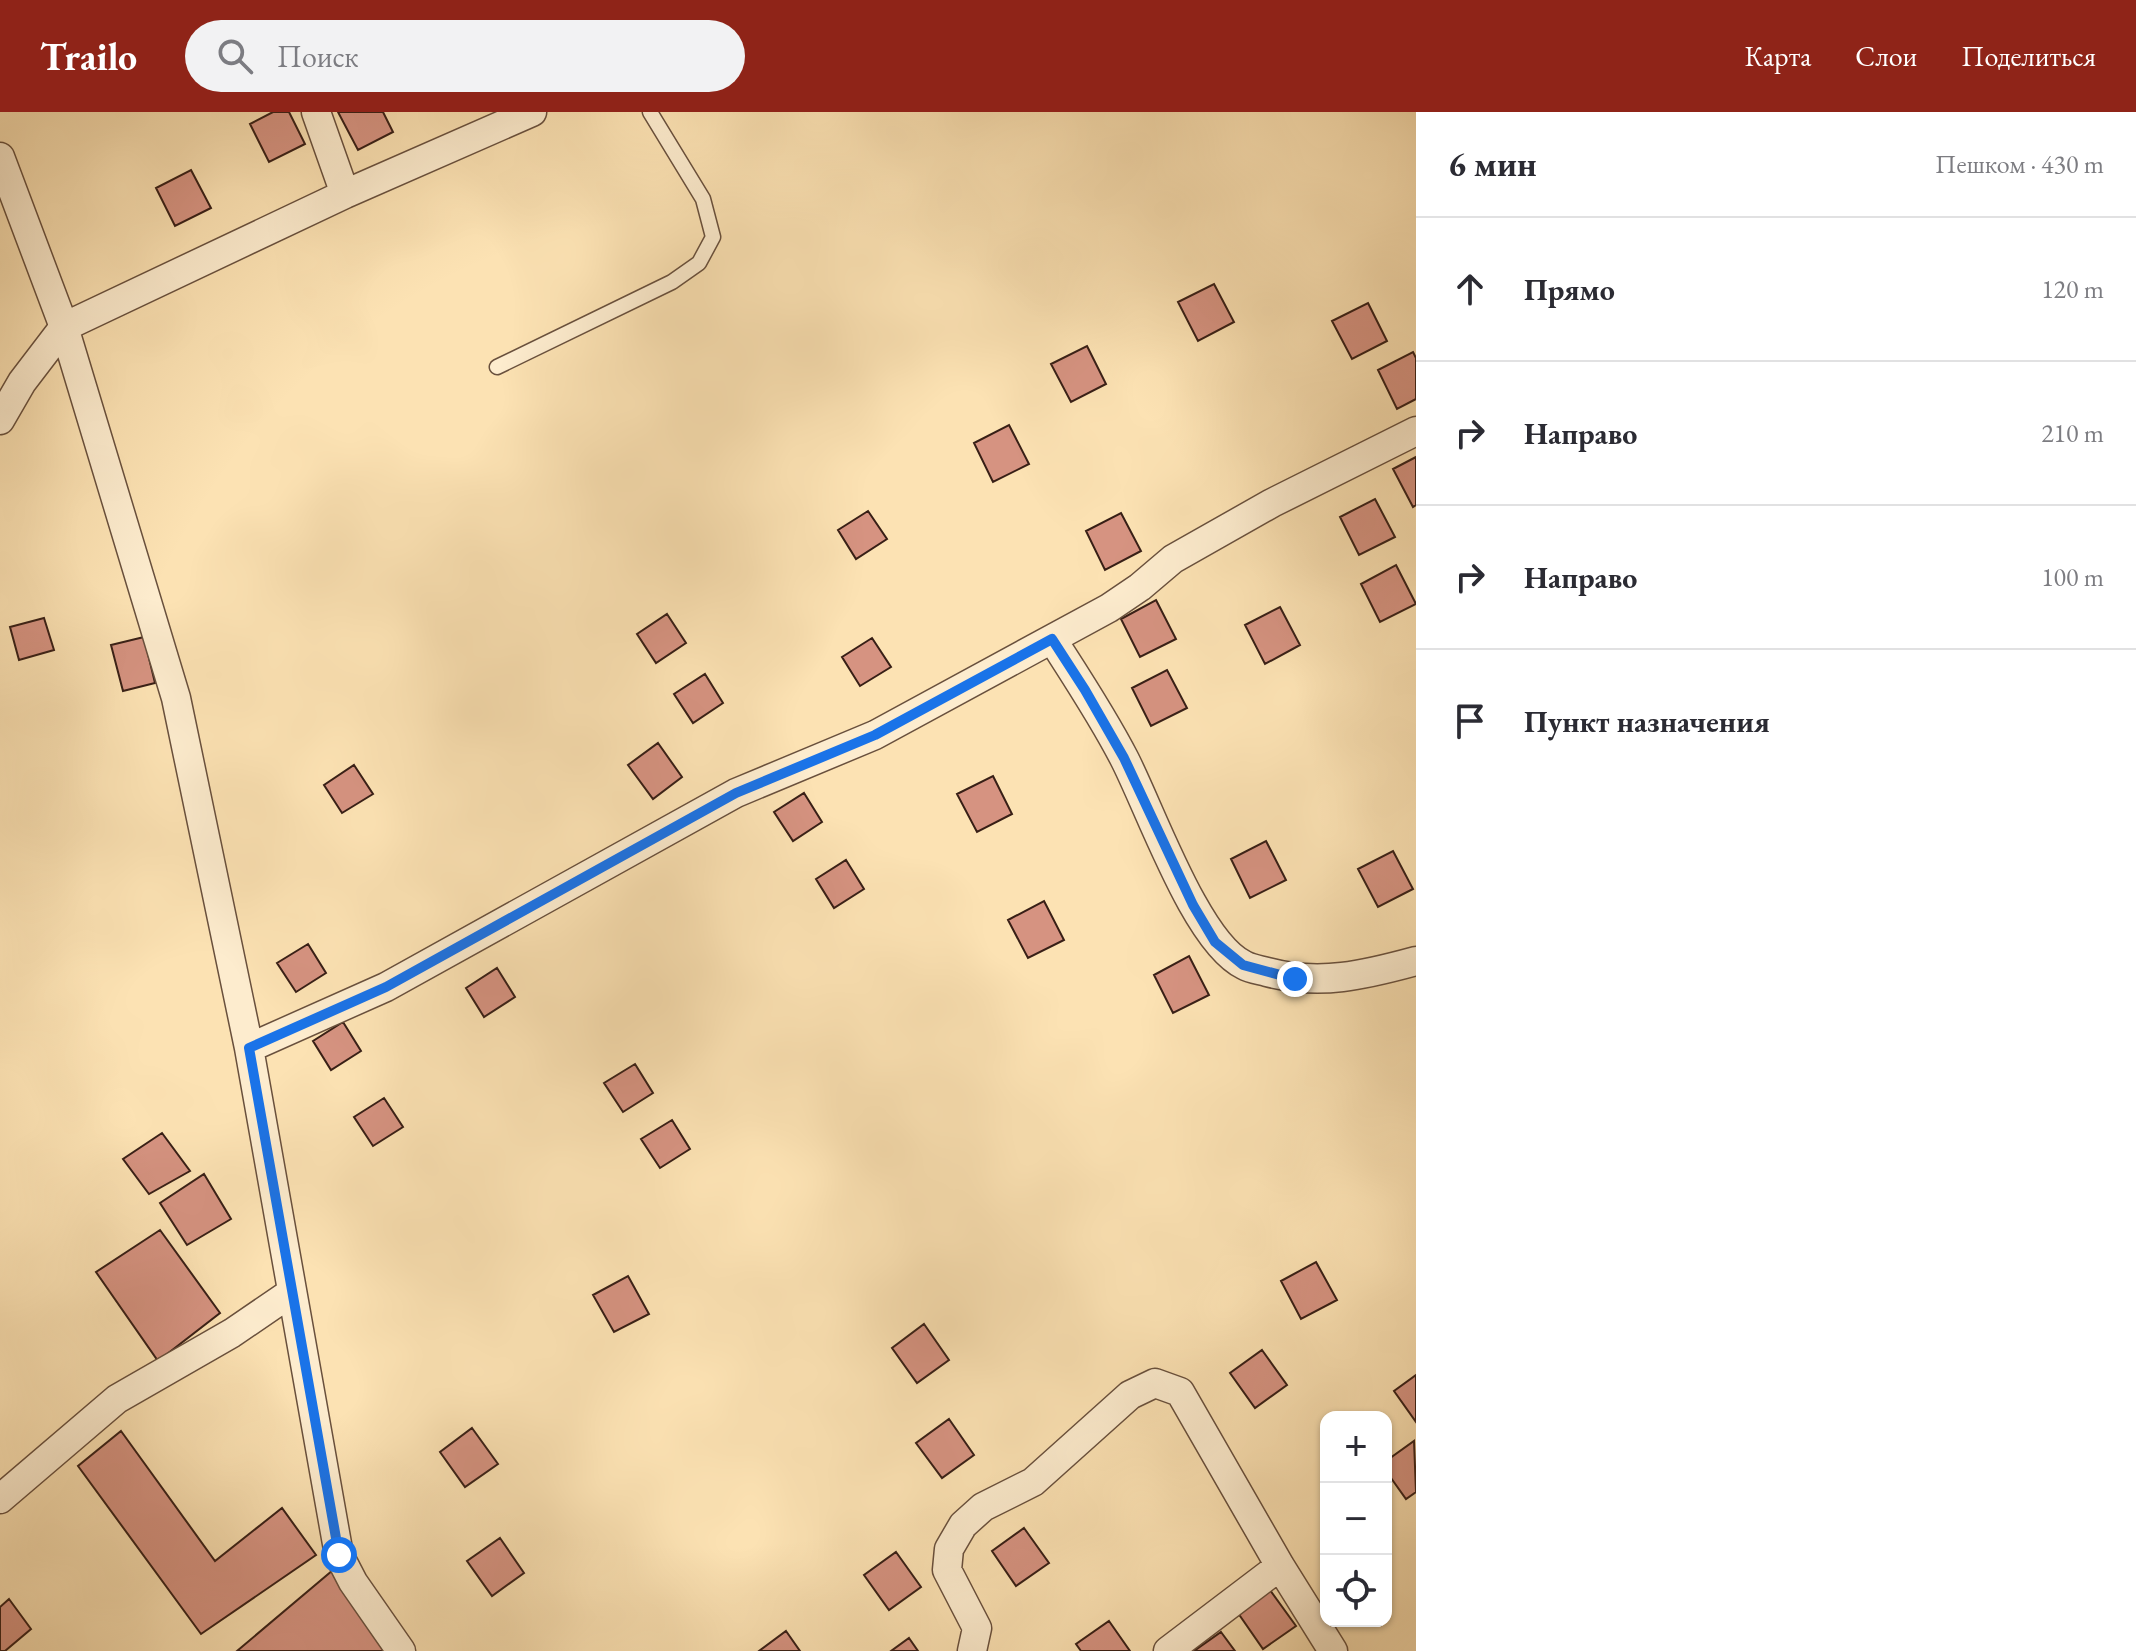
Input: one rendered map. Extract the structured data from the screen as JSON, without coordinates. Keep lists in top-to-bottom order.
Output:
{
  "page": {
    "header": "Trailo",
    "search": "Поиск",
    "nav": ["Карта", "Слои", "Поделиться"],
    "heading": ["6 мин", "Пешком · 430 m"],
    "list": [
      ["Прямо", "120 m"],
      ["Направо", "210 m"],
      ["Направо", "100 m"],
      "Пункт назначения"
    ],
    "map_buttons": ["+", "−"]
  }
}
